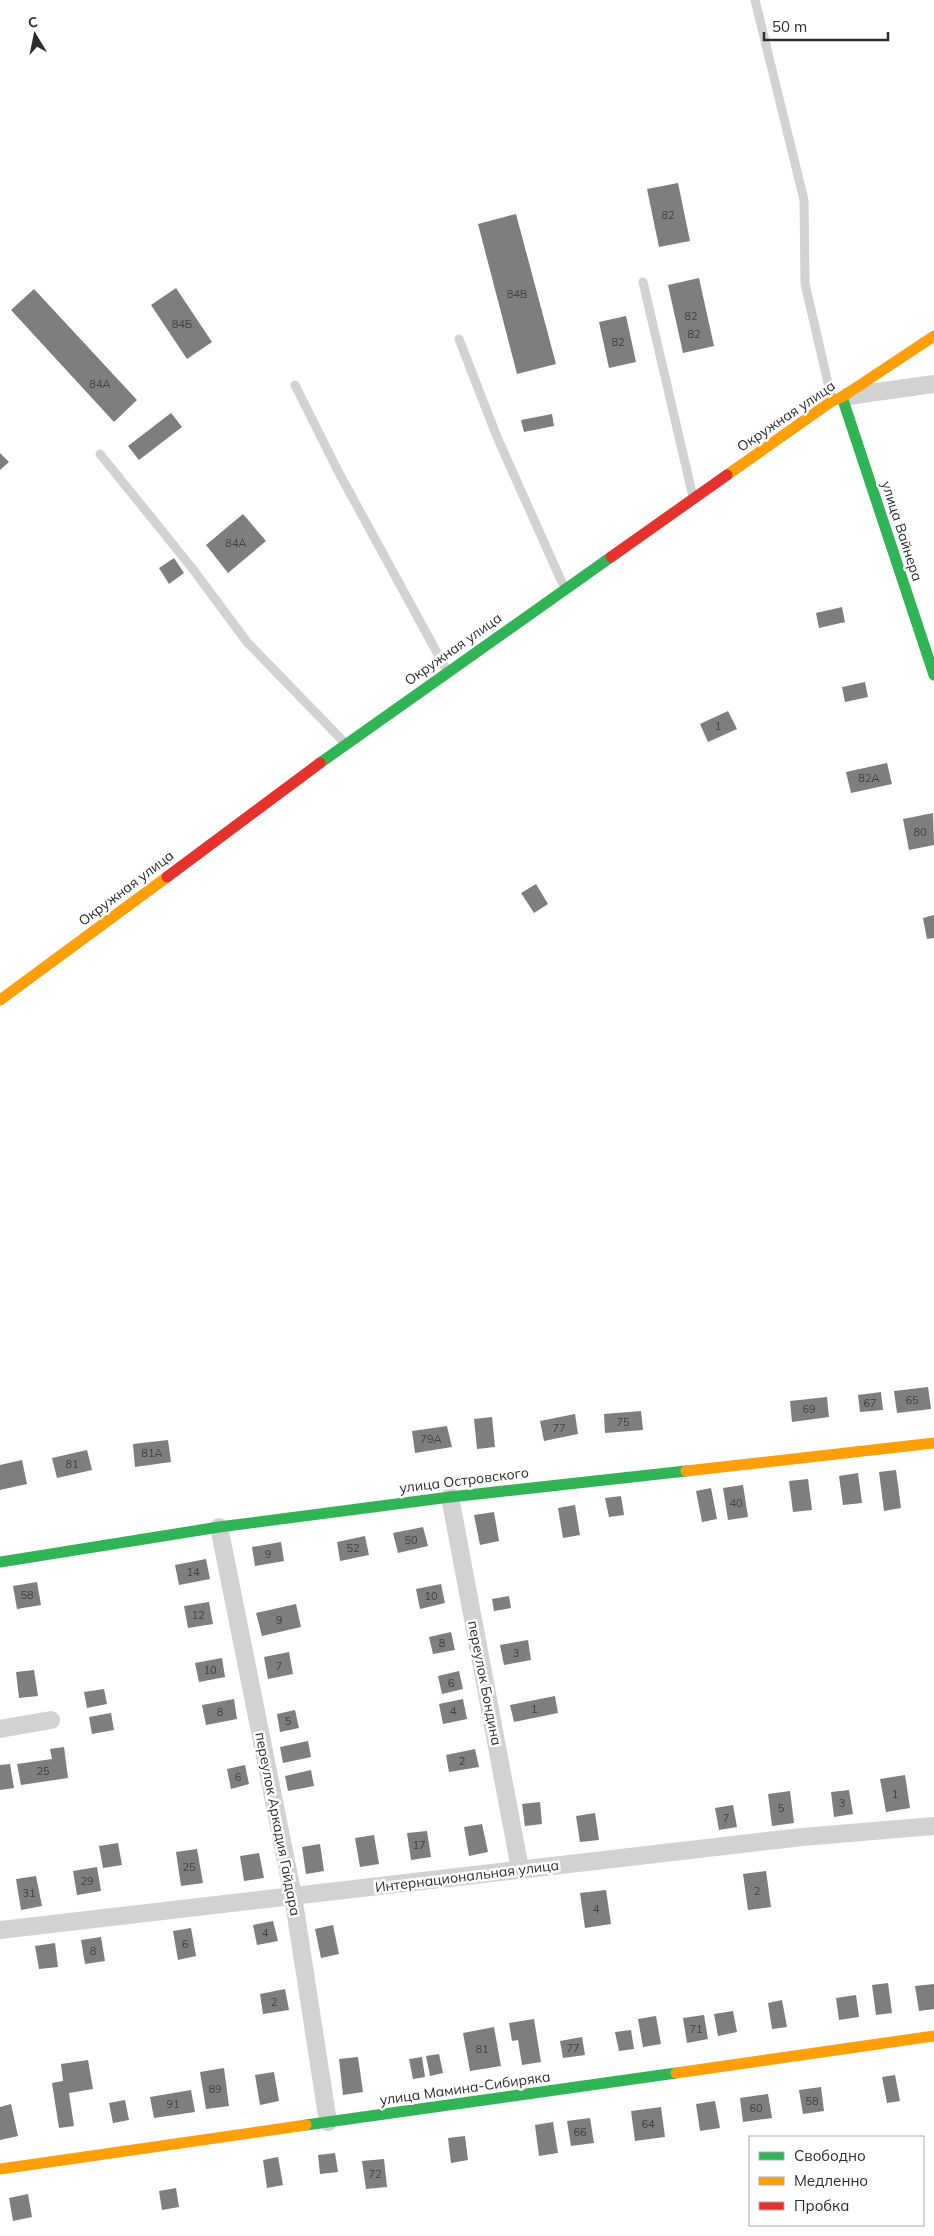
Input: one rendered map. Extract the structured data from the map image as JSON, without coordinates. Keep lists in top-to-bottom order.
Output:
{
  "streets": {
    "street": [
      "Окружная улица",
      "улица Вайнера",
      "улица Островского",
      "переулок Бондина",
      "переулок Аркадия Гайдара",
      "Интернациональная улица",
      "улица Мамина-Сибиряка"
    ]
  },
  "crossings": [
    ["Окружная улица", "улица Вайнера"],
    ["улица Островского", "переулок Бондина"],
    ["улица Островского", "переулок Аркадия Гайдара"],
    ["переулок Бондина", "Интернациональная улица"],
    ["переулок Аркадия Гайдара", "Интернациональная улица"],
    ["переулок Аркадия Гайдара", "улица Мамина-Сибиряка"]
  ],
  "house_numbers": [
    "82",
    "84В",
    "82",
    "84Б",
    "82",
    "82",
    "84А",
    "84А",
    "1",
    "82А",
    "80",
    "65",
    "67",
    "69",
    "75",
    "77",
    "79А",
    "81А",
    "81",
    "40",
    "50",
    "52",
    "9",
    "14",
    "58",
    "10",
    "12",
    "9",
    "8",
    "3",
    "7",
    "10",
    "6",
    "1",
    "4",
    "8",
    "5",
    "2",
    "25",
    "6",
    "1",
    "3",
    "5",
    "7",
    "17",
    "25",
    "29",
    "2",
    "31",
    "4",
    "4",
    "6",
    "8",
    "2",
    "71",
    "77",
    "81",
    "89",
    "58",
    "91",
    "60",
    "64",
    "66",
    "72"
  ],
  "legend": ["Свободно", "Медленно", "Пробка"],
  "scale_bar": "50 m",
  "north": "top"
}
